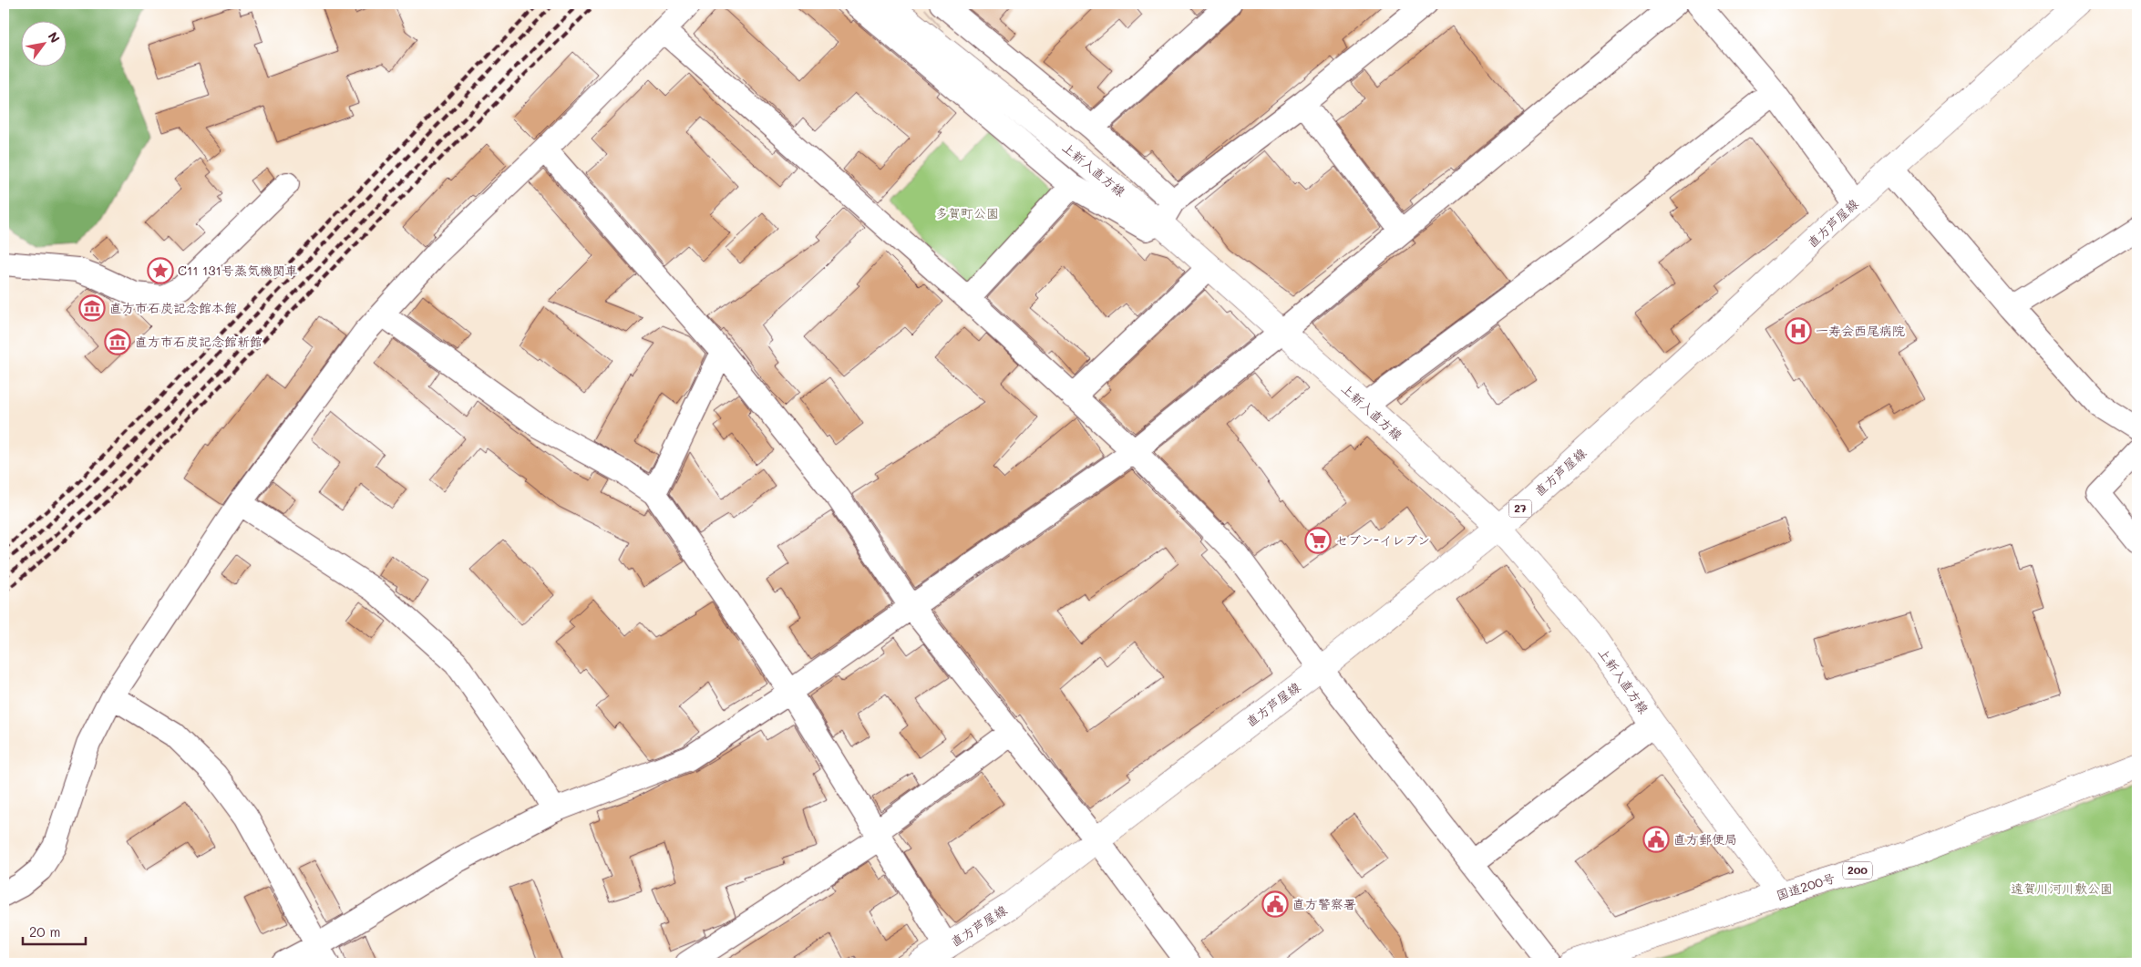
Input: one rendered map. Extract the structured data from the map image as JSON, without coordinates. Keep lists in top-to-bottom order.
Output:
{
  "streets": {
    "main road": [
      "上新入直方線",
      "直方芦屋線",
      "27",
      "200",
      "国道200号"
    ]
  },
  "crossings": [
    ["上新入直方線", "直方芦屋線"],
    ["上新入直方線", "国道200号"]
  ],
  "parks": ["多賀町公園", "遠賀川河川敷公園"],
  "places": {
    "place": ["C11 131号蒸気機関車"],
    "museum": ["直方市石炭記念館本館", "直方市石炭記念館新館"],
    "hospital": ["一寿会西尾病院"],
    "supermarket": ["セブン-イレブン"],
    "public building": ["直方郵便局", "直方警察署"]
  },
  "scale_bar": "20 m",
  "north": "top right"
}
